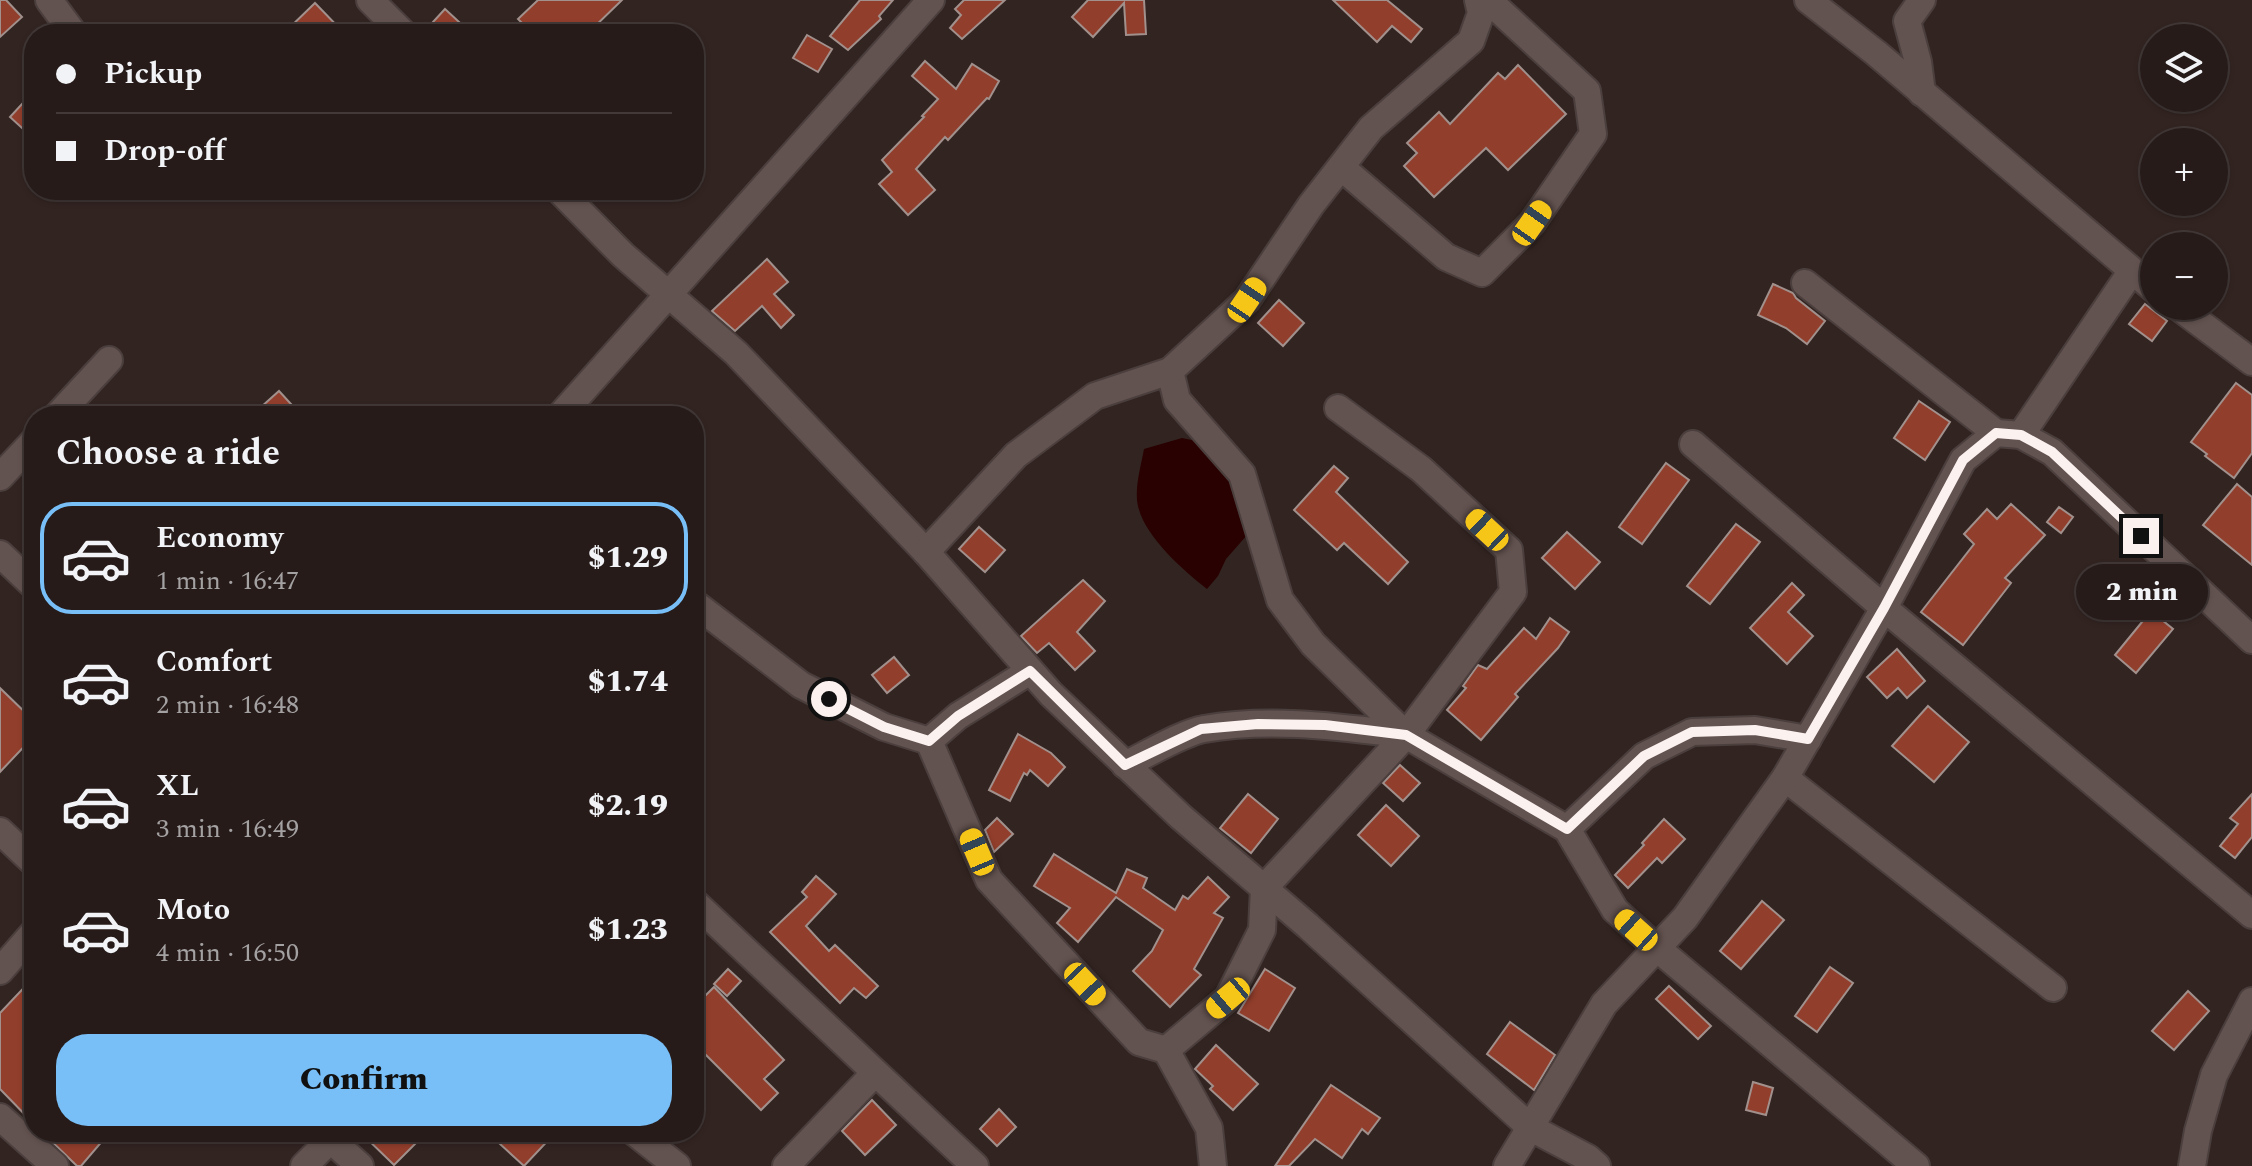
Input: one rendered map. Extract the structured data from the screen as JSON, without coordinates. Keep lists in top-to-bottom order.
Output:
{
  "page": {
    "map_buttons": ["+", "−"],
    "banner": ["Pickup", "Drop-off"],
    "heading": "Choose a ride",
    "list": [
      {
        "name": "Economy",
        "note": "1 min · 16:47",
        "value": "$1.29"
      },
      {
        "name": "Comfort",
        "note": "2 min · 16:48",
        "value": "$1.74"
      },
      {
        "name": "XL",
        "note": "3 min · 16:49",
        "value": "$2.19"
      },
      {
        "name": "Moto",
        "note": "4 min · 16:50",
        "value": "$1.23"
      }
    ],
    "bubble": "2 min",
    "buttons": "Confirm"
  }
}
